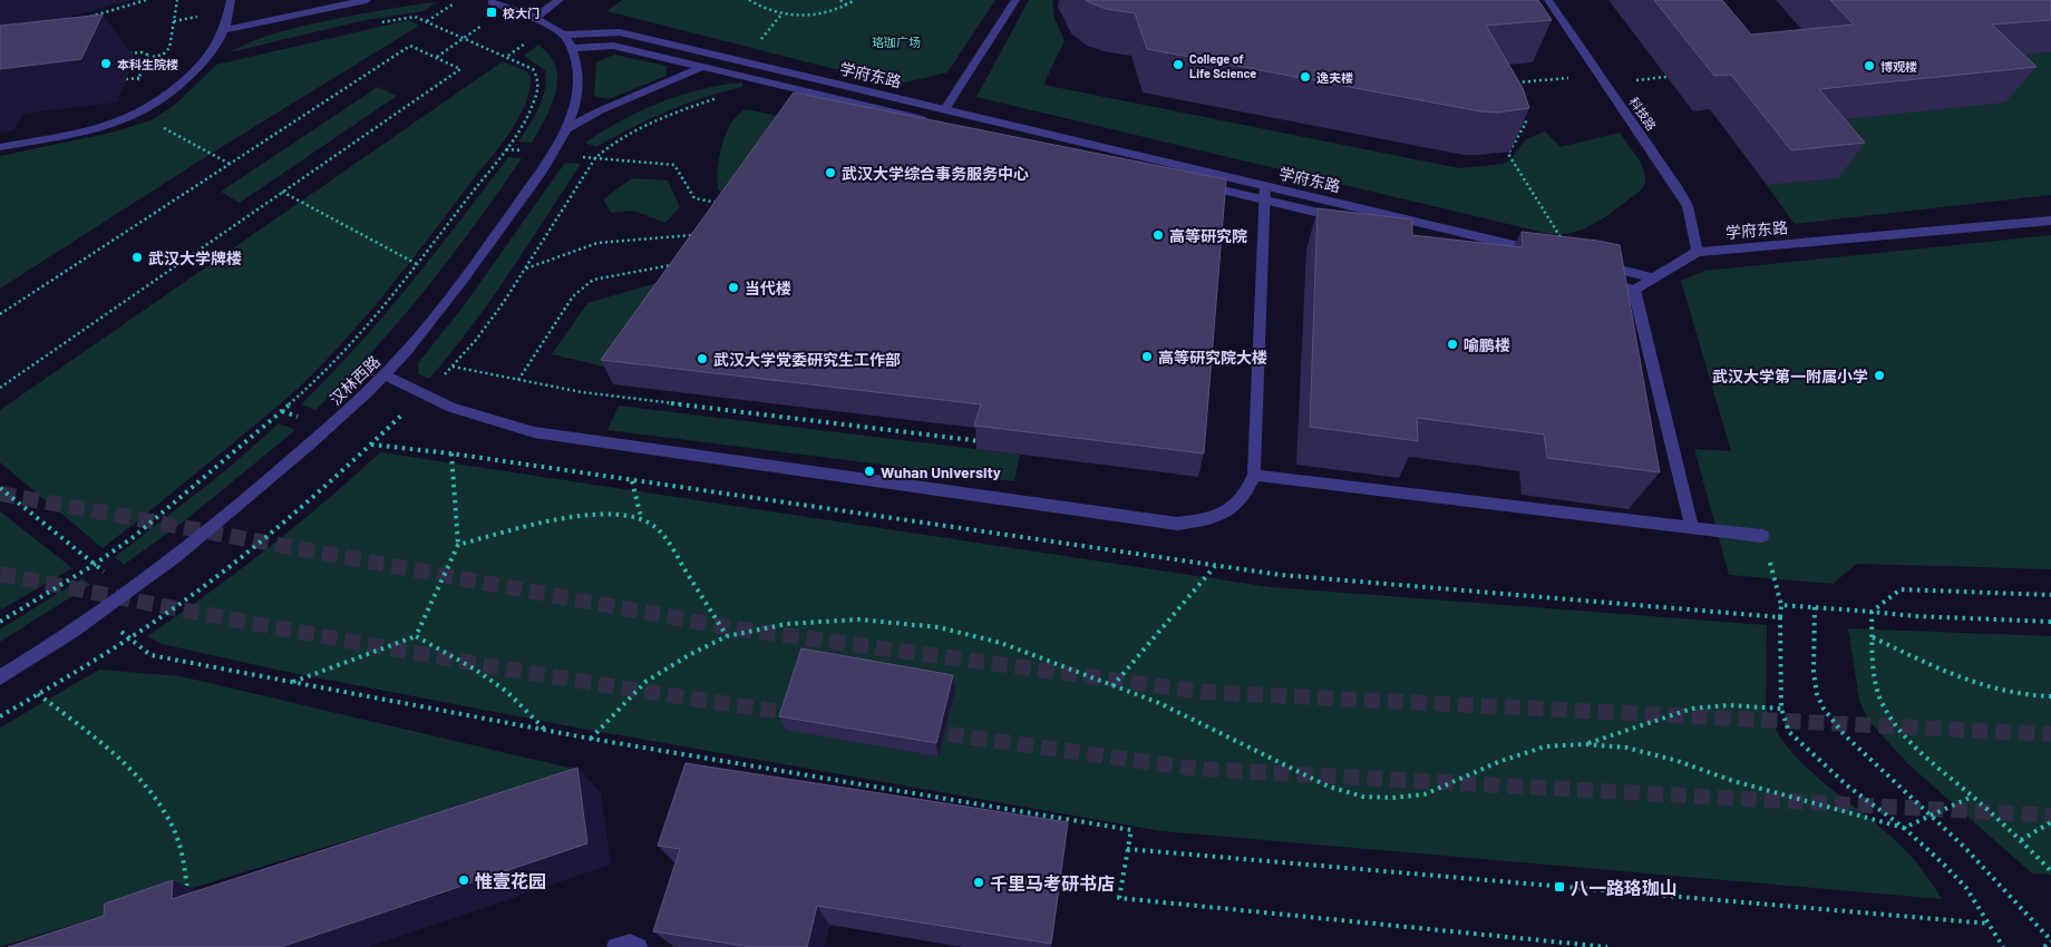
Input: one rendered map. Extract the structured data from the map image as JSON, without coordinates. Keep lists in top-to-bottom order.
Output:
{
  "streets": {
    "street": ["学府东路", "科技路", "汉林西路"]
  },
  "crossings": [
    ["学府东路", "科技路"],
    ["学府东路", "汉林西路"]
  ],
  "parks": ["珞珈广场"],
  "places": {
    "transit": ["校大门", "八一路珞珈山"],
    "other": [
      "本科生院楼",
      "College of Life Science",
      "博观楼",
      "逸夫楼",
      "武汉大学综合事务服务中心",
      "高等研究院",
      "武汉大学牌楼",
      "当代楼",
      "喻鹏楼",
      "高等研究院大楼",
      "武汉大学党委研究生工作部",
      "武汉大学第一附属小学",
      "Wuhan University",
      "惟壹花园",
      "千里马考研书店"
    ]
  }
}
